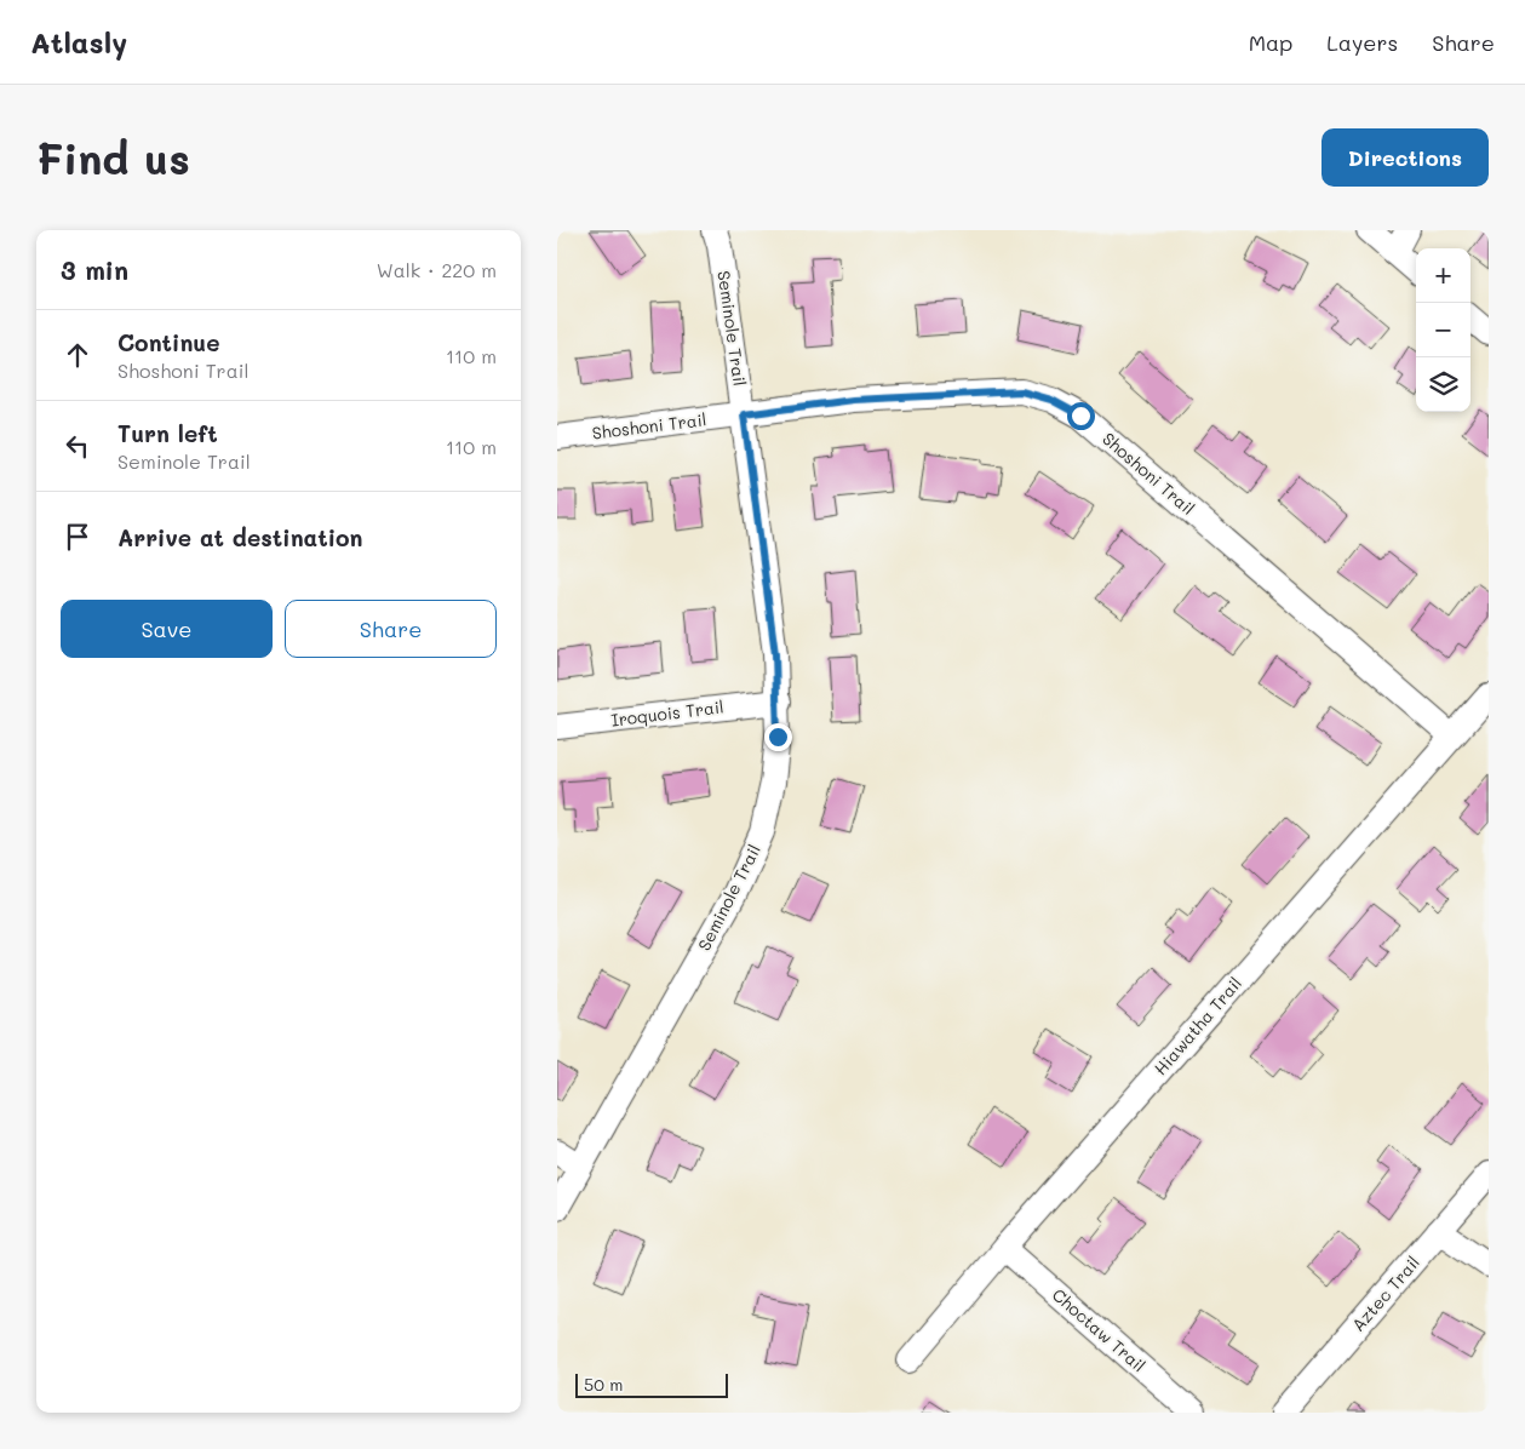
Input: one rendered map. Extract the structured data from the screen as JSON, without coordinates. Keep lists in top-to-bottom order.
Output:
{
  "streets": {
    "street": [
      "Seminole Trail",
      "Shoshoni Trail",
      "Iroquois Trail",
      "Hiawatha Trail",
      "Aztec Trail",
      "Choctaw Trail"
    ]
  },
  "crossings": [
    ["Seminole Trail", "Shoshoni Trail"],
    ["Seminole Trail", "Iroquois Trail"],
    ["Shoshoni Trail", "Hiawatha Trail"],
    ["Hiawatha Trail", "Choctaw Trail"]
  ],
  "scale_bar": "50 m",
  "page": {
    "header": "Atlasly",
    "nav": ["Map", "Layers", "Share"],
    "buttons": [
      "Directions",
      ["Save", "Share"]
    ],
    "title": "Find us",
    "heading": ["3 min", "Walk · 220 m"],
    "map_buttons": ["+", "−"],
    "list": [
      ["Continue", "Shoshoni Trail", "110 m"],
      ["Turn left", "Seminole Trail", "110 m"],
      "Arrive at destination"
    ],
    "scale": "50 m"
  }
}
